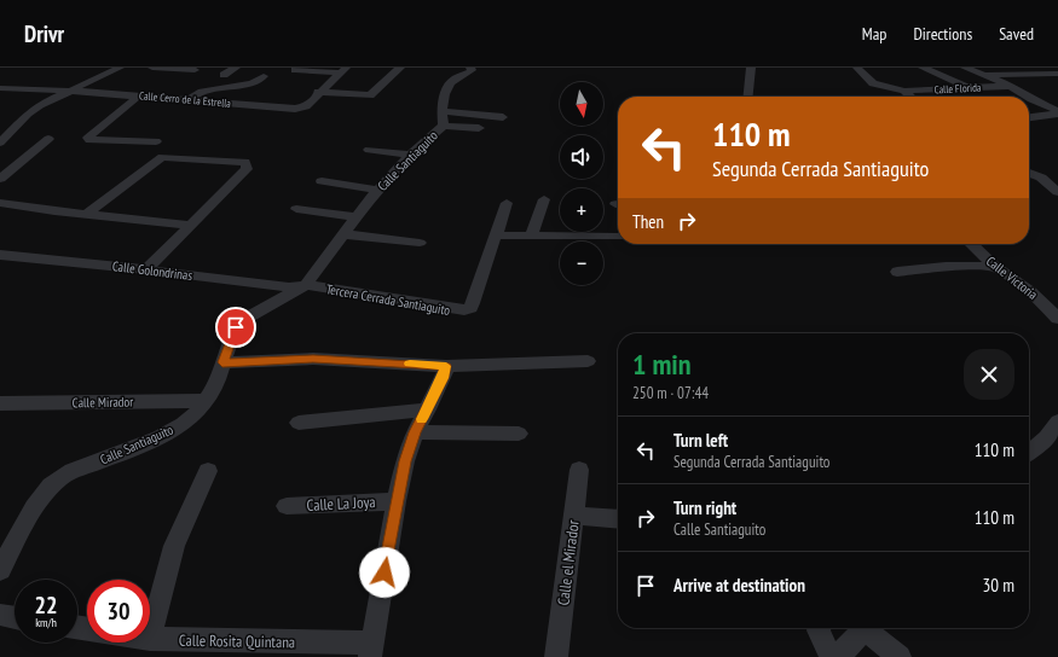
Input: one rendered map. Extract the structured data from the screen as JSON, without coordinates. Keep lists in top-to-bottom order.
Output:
{
  "streets": {
    "street": [
      "Calle Florida",
      "Calle Cerro de la Estrella",
      "Calle Santiaguito",
      "Calle Golondrinas",
      "Calle Victoria",
      "Tercera Cerrada Santiaguito",
      "Calle Mirador",
      "Calle La Joya",
      "Calle el Mirador",
      "Calle Rosita Quintana"
    ]
  },
  "crossings": [
    ["Calle Santiaguito", "Calle Golondrinas"],
    ["Calle Santiaguito", "Tercera Cerrada Santiaguito"],
    ["Calle Santiaguito", "Calle Mirador"],
    ["Calle Golondrinas", "Tercera Cerrada Santiaguito"]
  ],
  "north": "bottom",
  "page": {
    "header": "Drivr",
    "nav": ["Map", "Directions", "Saved"],
    "map_buttons": ["+", "−"],
    "turn": ["110 m", "Segunda Cerrada Santiaguito"],
    "then": "Then",
    "heading": ["1 min", "250 m · 07:44"],
    "list": [
      {
        "name": "Turn left",
        "note": "Segunda Cerrada Santiaguito",
        "value": "110 m"
      },
      {
        "name": "Turn right",
        "note": "Calle Santiaguito",
        "value": "110 m"
      },
      {
        "name": "Arrive at destination",
        "value": "30 m"
      }
    ],
    "speed": "22 km/h",
    "limit": "30"
  }
}
